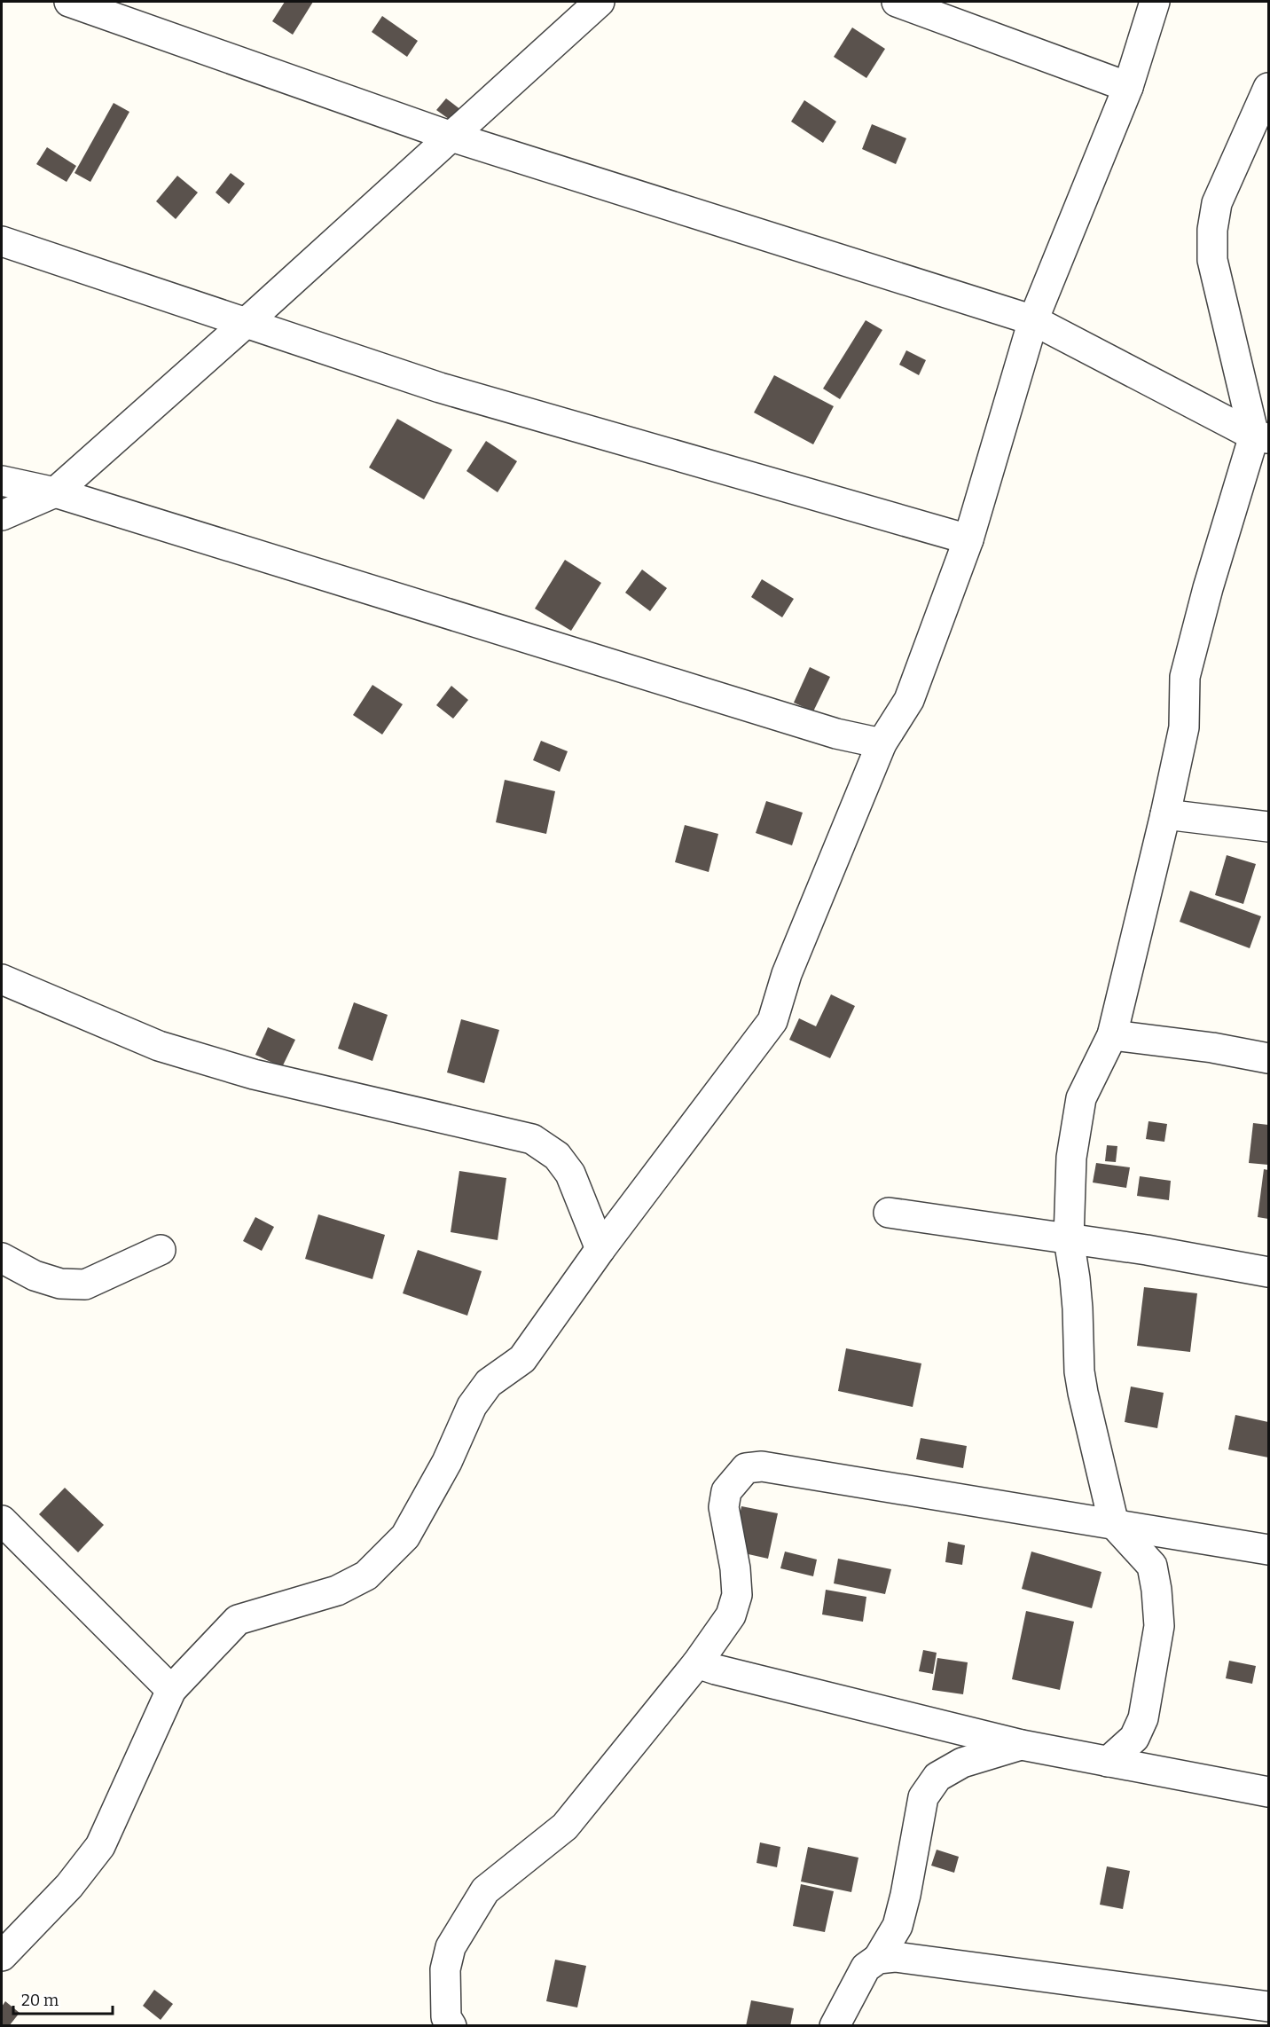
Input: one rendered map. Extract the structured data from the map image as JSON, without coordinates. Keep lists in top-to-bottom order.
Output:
{
  "scale_bar": "20 m"
}
